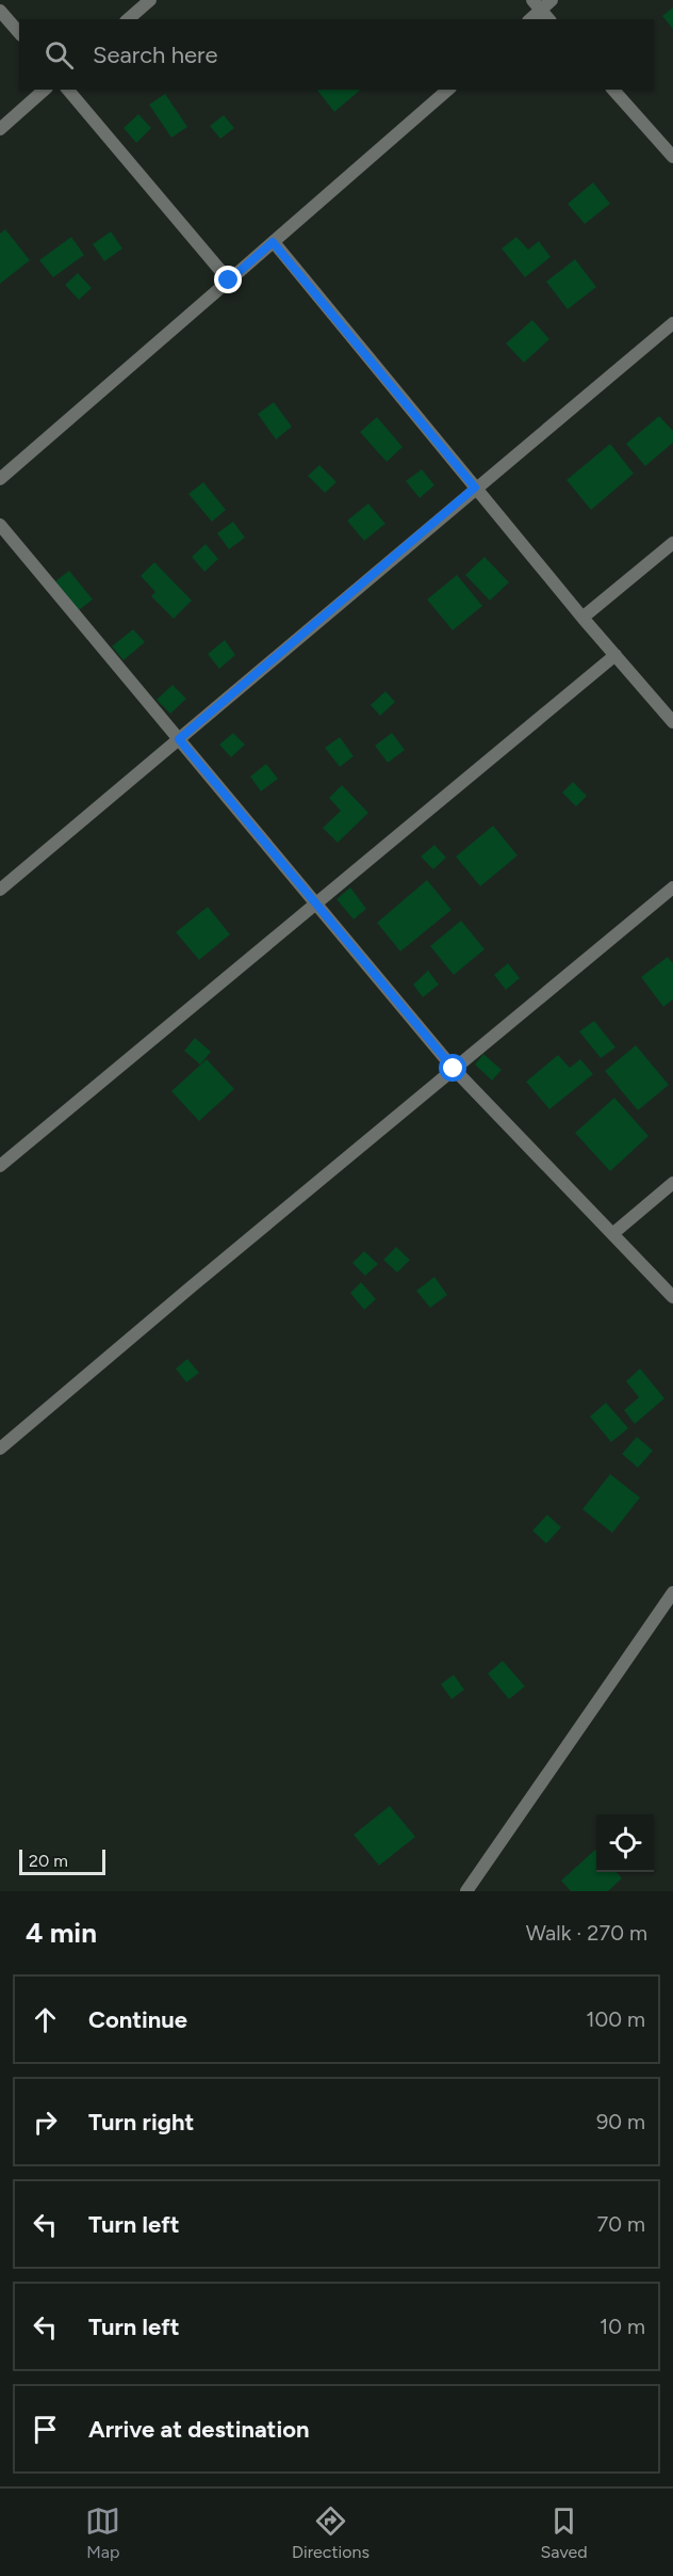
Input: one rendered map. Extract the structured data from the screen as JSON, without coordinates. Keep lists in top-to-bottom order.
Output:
{
  "scale_bar": "20 m",
  "page": {
    "search": "Search here",
    "scale": "20 m",
    "heading": ["4 min", "Walk · 270 m"],
    "list": [
      ["Continue", "100 m"],
      ["Turn right", "90 m"],
      ["Turn left", "70 m"],
      ["Turn left", "10 m"],
      "Arrive at destination"
    ],
    "nav": ["Map", "Directions", "Saved"]
  }
}
